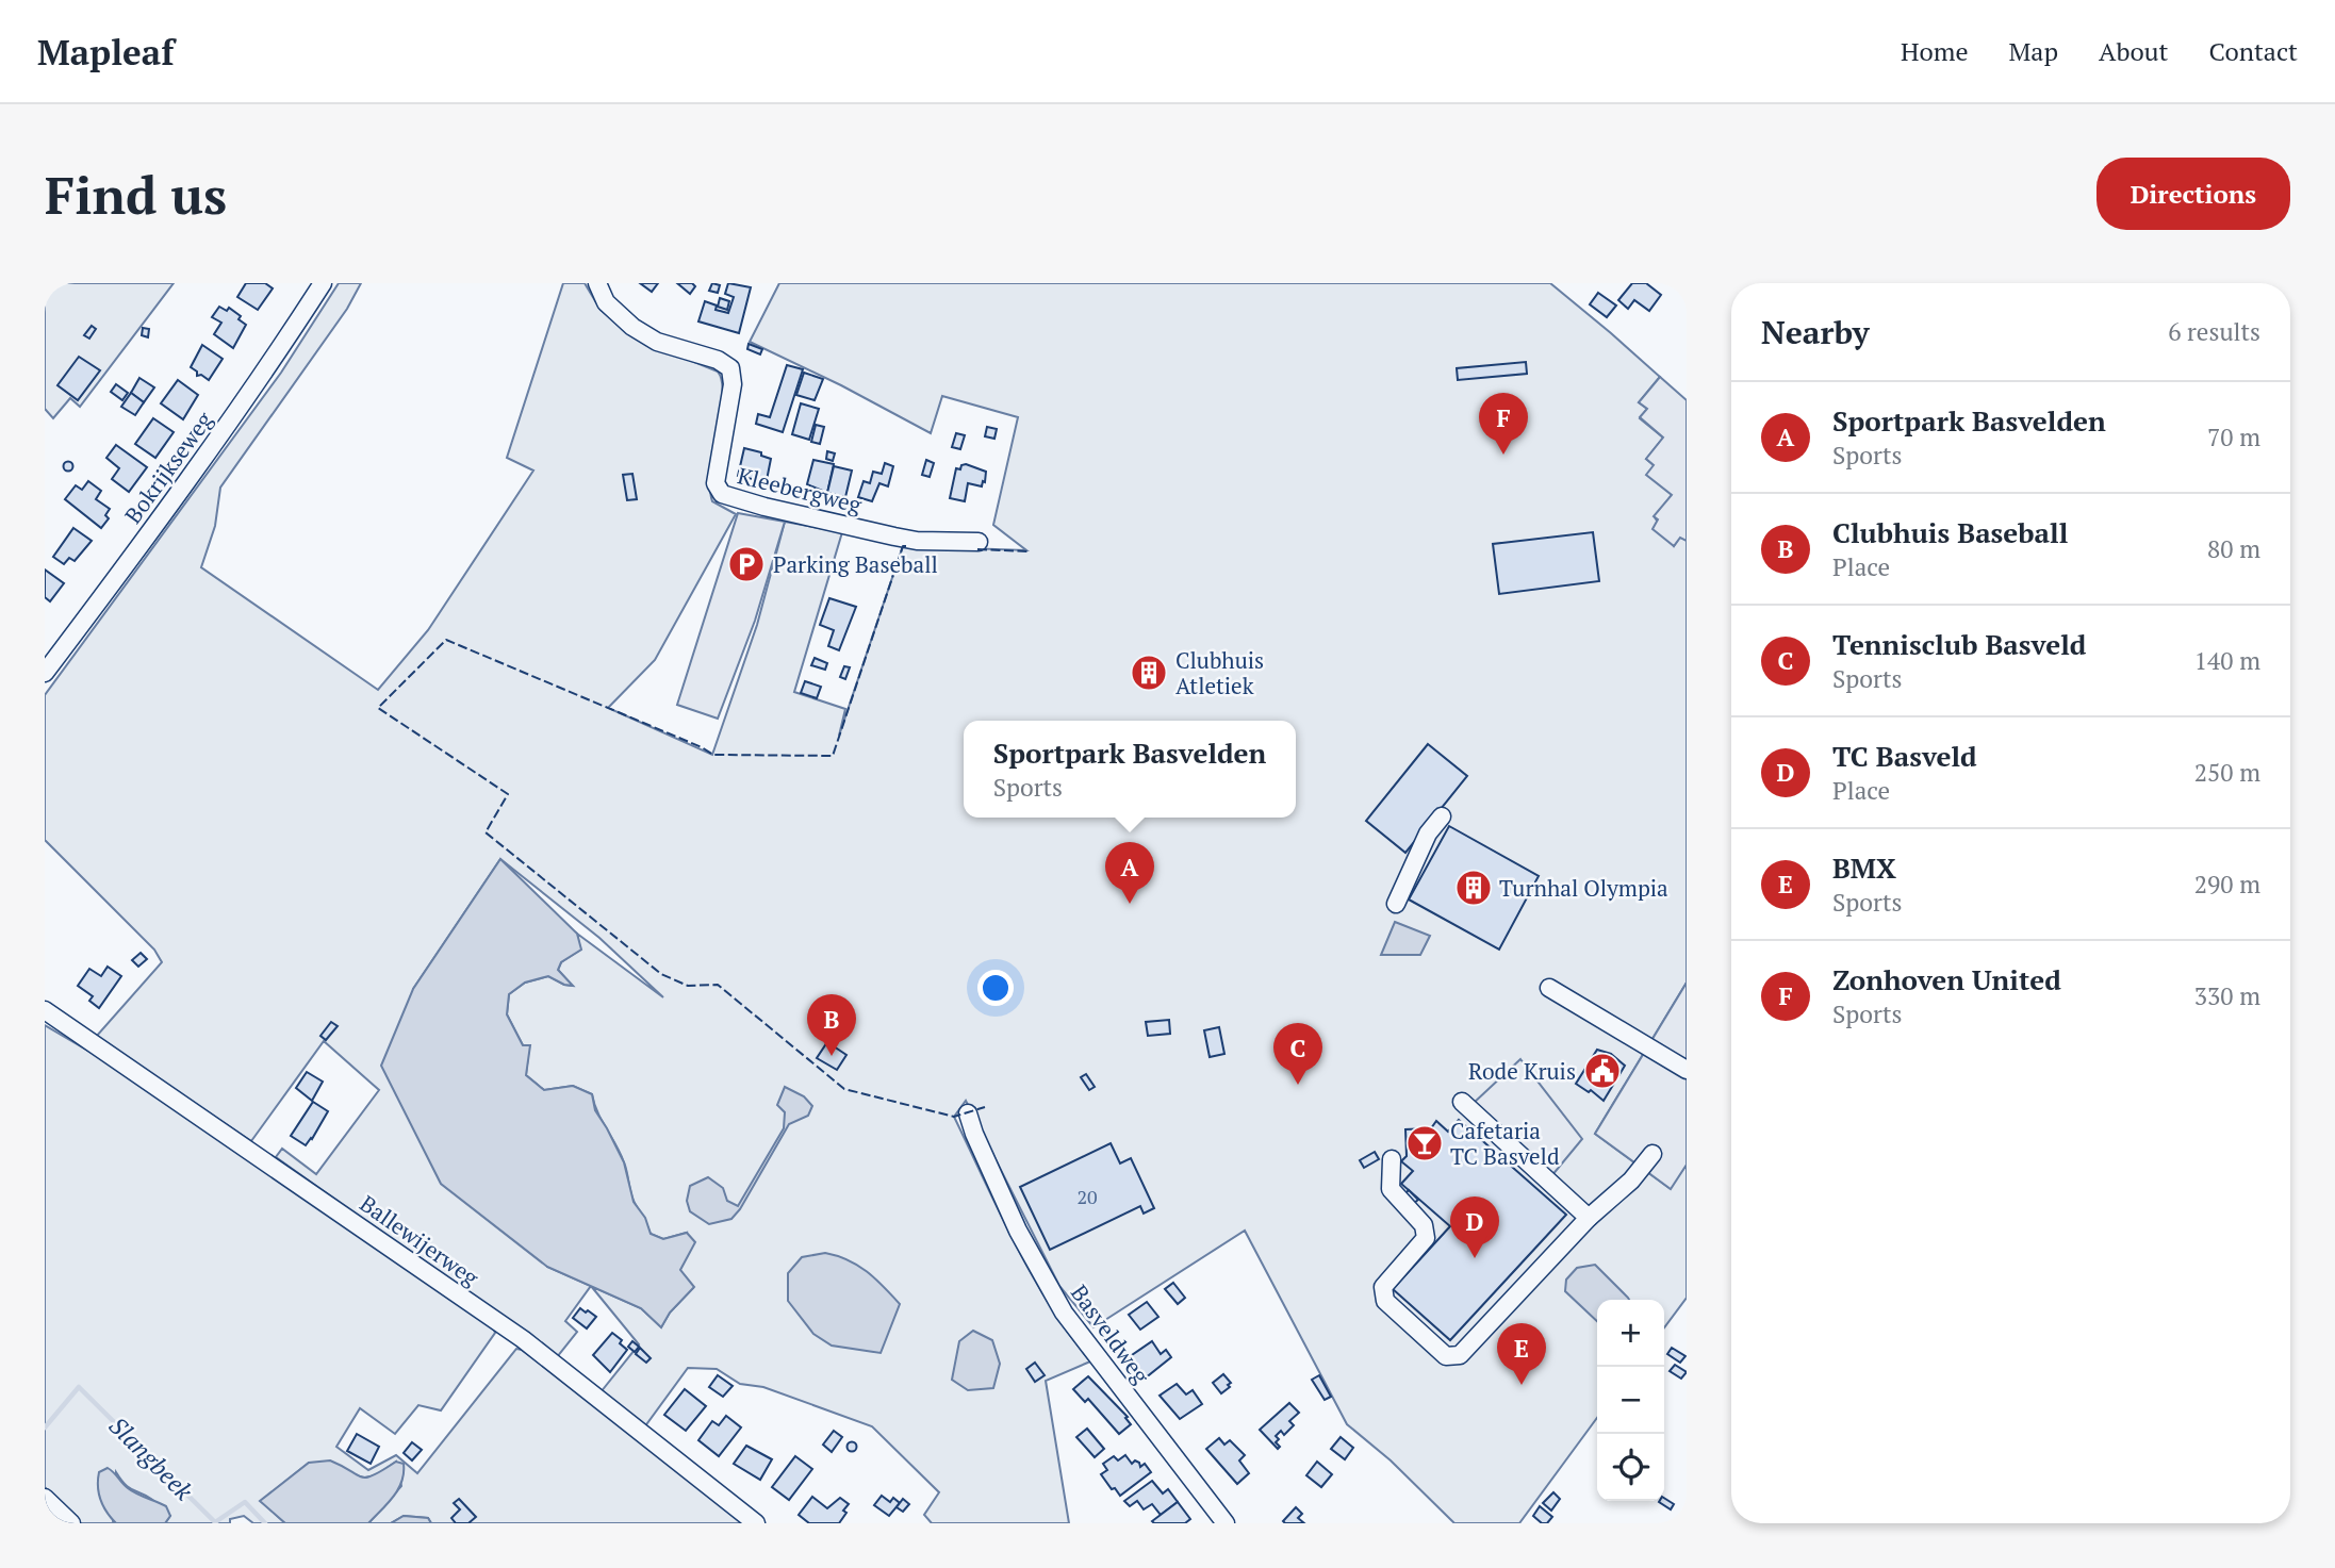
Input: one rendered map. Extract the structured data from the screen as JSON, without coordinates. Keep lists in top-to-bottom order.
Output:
{
  "streets": {
    "street": [
      "Bokrijkseweg",
      "Kleebergweg",
      "Ballewijerweg",
      "Basveldweg"
    ]
  },
  "water": ["Slangbeek"],
  "places": {
    "parking": ["Parking Baseball"],
    "building": ["Clubhuis Atletiek", "Turnhal Olympia"],
    "public building": ["Rode Kruis"],
    "bar": ["Cafetaria TC Basveld"]
  },
  "house_numbers": ["20"],
  "page": {
    "header": "Mapleaf",
    "nav": [
      "Home",
      "Map",
      "About",
      "Contact"
    ],
    "buttons": "Directions",
    "title": "Find us",
    "heading": ["Nearby", "6 results"],
    "list": [
      {
        "mark": "A",
        "name": "Sportpark Basvelden",
        "note": "Sports",
        "value": "70 m"
      },
      {
        "mark": "B",
        "name": "Clubhuis Baseball",
        "note": "Place",
        "value": "80 m"
      },
      {
        "mark": "C",
        "name": "Tennisclub Basveld",
        "note": "Sports",
        "value": "140 m"
      },
      {
        "mark": "D",
        "name": "TC Basveld",
        "note": "Place",
        "value": "250 m"
      },
      {
        "mark": "E",
        "name": "BMX",
        "note": "Sports",
        "value": "290 m"
      },
      {
        "mark": "F",
        "name": "Zonhoven United",
        "note": "Sports",
        "value": "330 m"
      }
    ],
    "pins": [
      "F",
      "A",
      "B",
      "C",
      "D",
      "E"
    ],
    "popup": ["Sportpark Basvelden", "Sports"],
    "map_buttons": ["+", "−"]
  }
}
